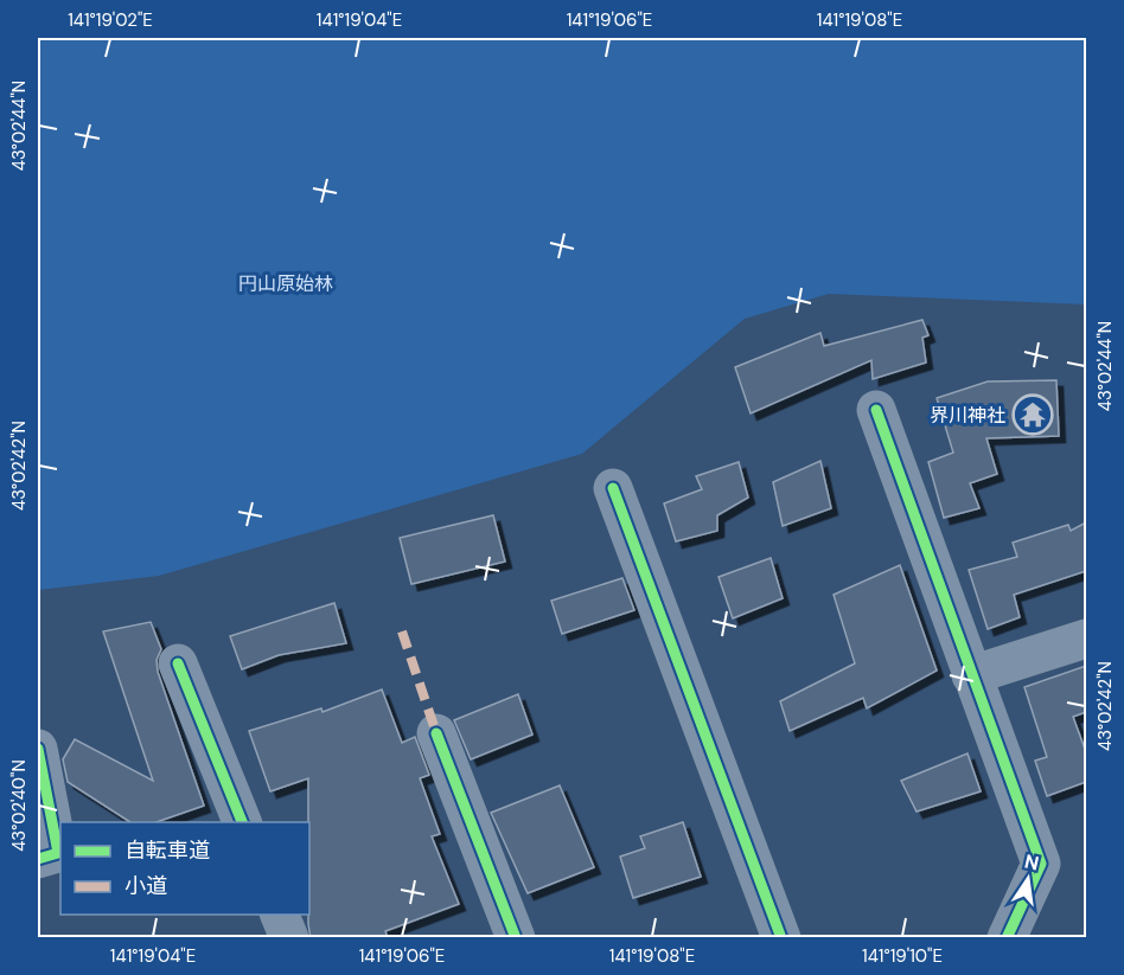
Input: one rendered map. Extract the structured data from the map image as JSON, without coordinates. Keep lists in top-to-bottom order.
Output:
{
  "parks": ["円山原始林"],
  "places": {
    "temple": ["界川神社"]
  },
  "legend": ["自転車道", "小道"],
  "north": "top",
  "coordinates": [
    "141°19'02\"E",
    "141°19'04\"E",
    "141°19'06\"E",
    "141°19'08\"E",
    "43°02'44\"N",
    "43°02'42\"N",
    "43°02'40\"N",
    "141°19'10\"E"
  ]
}
